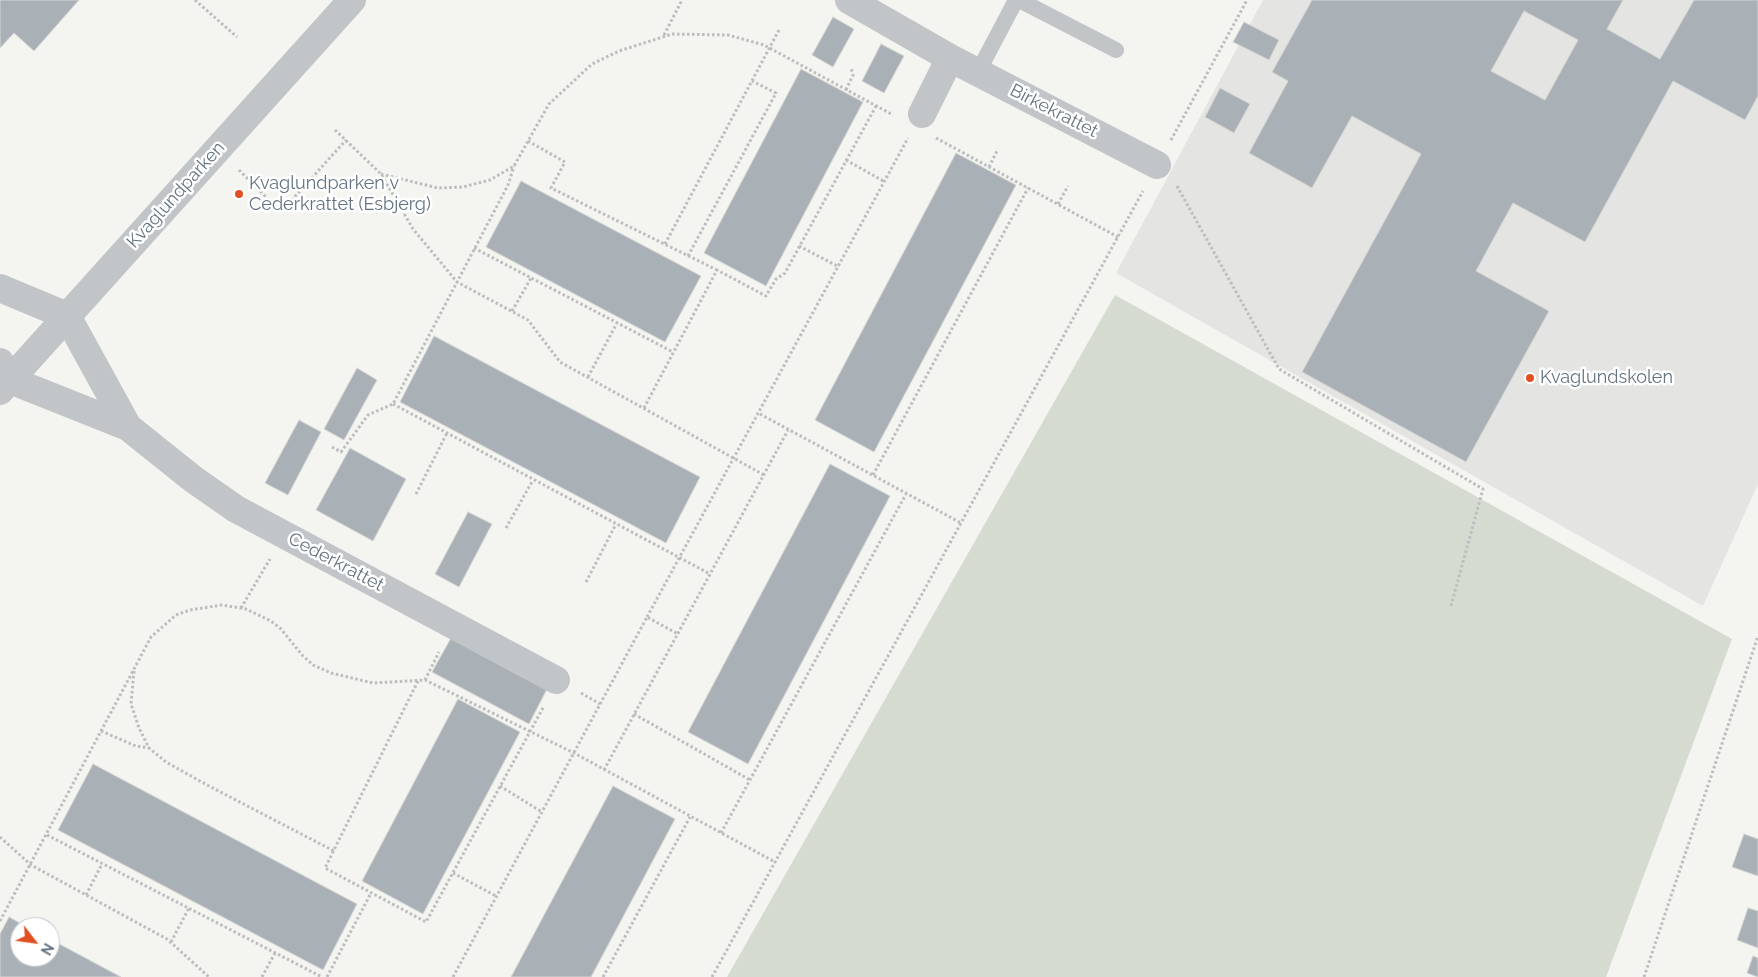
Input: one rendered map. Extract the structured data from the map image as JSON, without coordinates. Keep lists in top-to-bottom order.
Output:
{
  "streets": {
    "street": ["Birkekrattet", "Kvaglundparken", "Cederkrattet"]
  },
  "crossings": [
    ["Kvaglundparken", "Cederkrattet"]
  ],
  "places": ["Kvaglundparken v Cederkrattet (Esbjerg)", "Kvaglundskolen"],
  "north": "bottom right"
}
